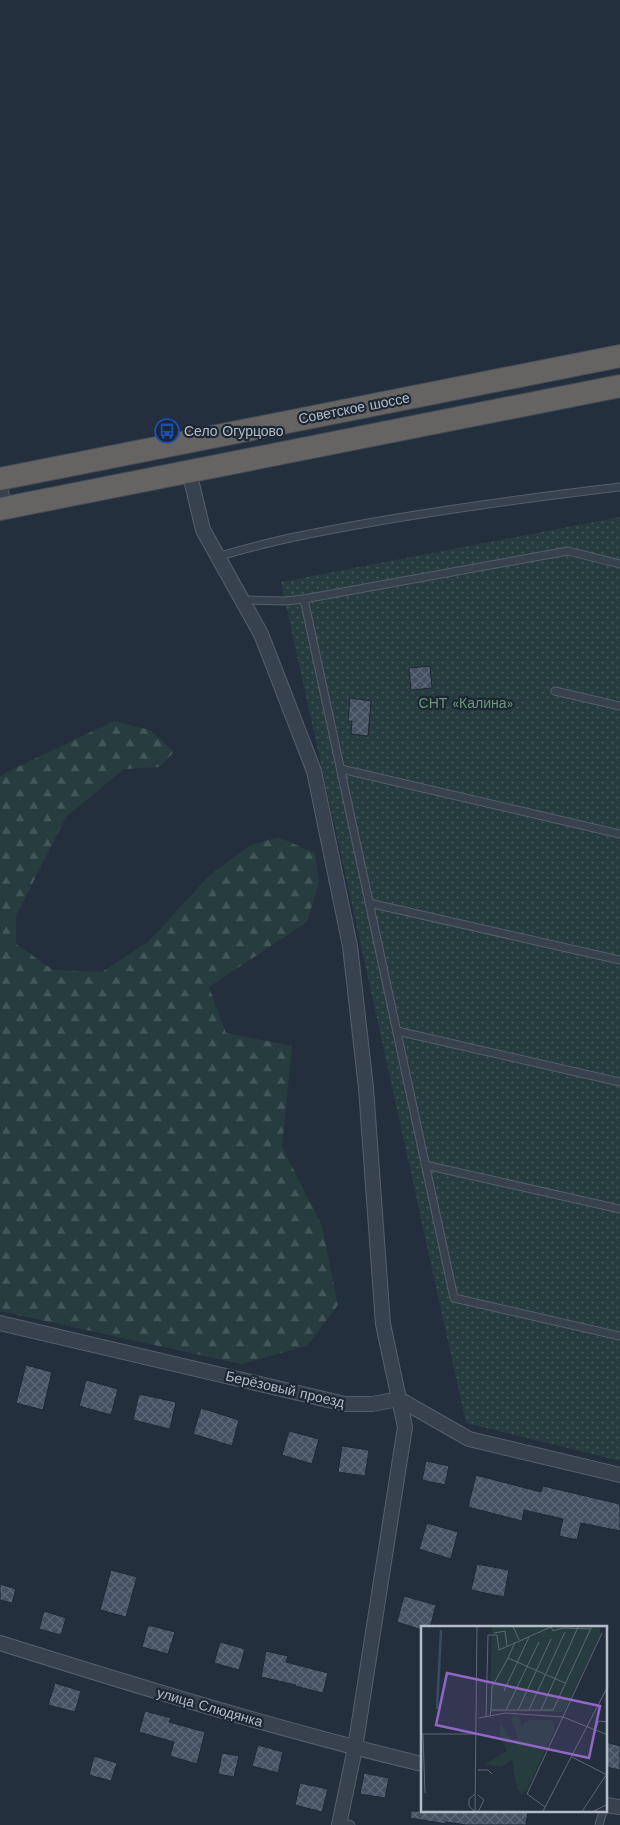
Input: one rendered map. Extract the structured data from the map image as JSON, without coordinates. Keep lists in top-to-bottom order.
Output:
{
  "streets": {
    "highway": ["Советское шоссе"],
    "street": ["Берёзовый проезд", "улица Слюдянка"]
  },
  "parks": ["СНТ «Калина»"],
  "places": {
    "bus stop": ["Село Огурцово"]
  }
}
